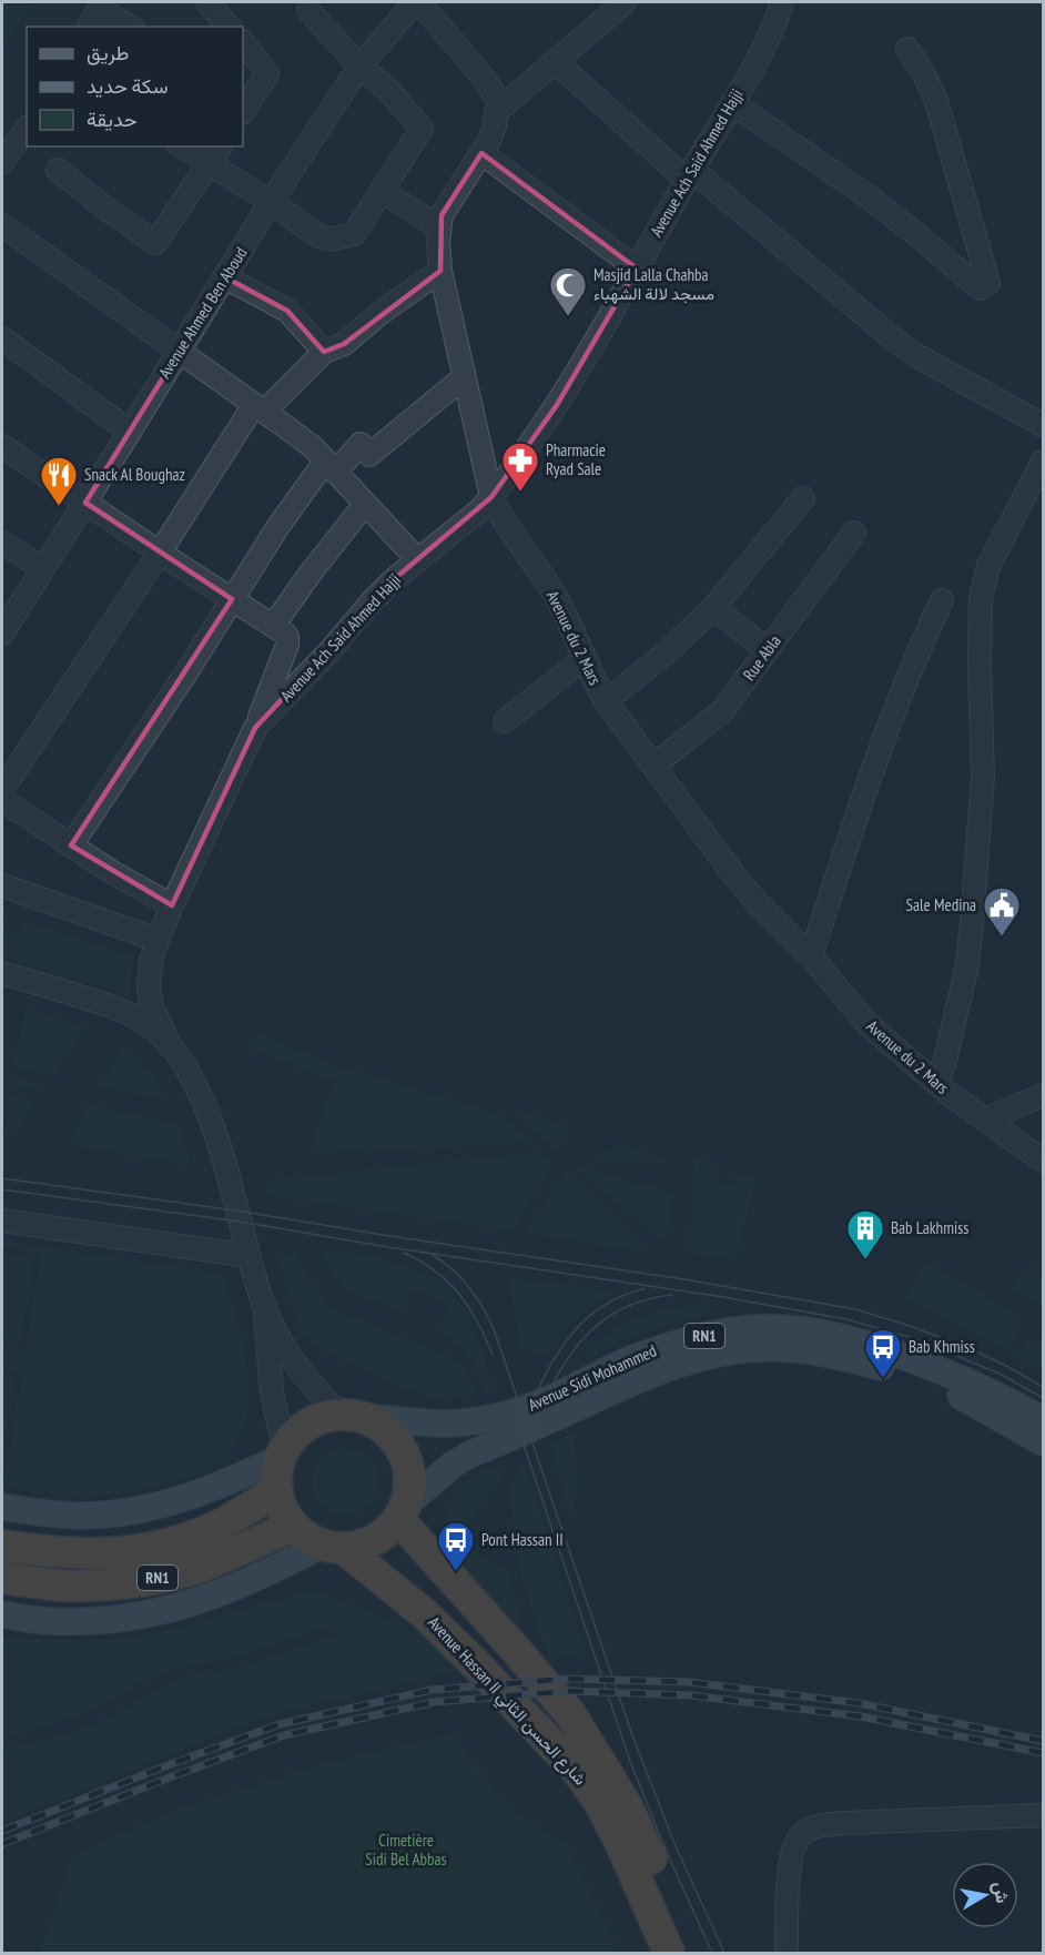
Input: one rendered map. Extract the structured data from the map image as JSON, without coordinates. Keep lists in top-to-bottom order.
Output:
{
  "streets": {
    "highway": ["RN1", "Avenue Hassan II شارع الحسن الثاني"],
    "main road": ["Avenue Sidi Mohammed"],
    "street": [
      "Avenue Ach Said Ahmed Hajji",
      "Avenue Ahmed Ben Aboud",
      "Avenue du 2 Mars",
      "Rue Abla"
    ]
  },
  "crossings": [
    ["Avenue Ach Said Ahmed Hajji", "Avenue du 2 Mars"],
    ["Avenue du 2 Mars", "Rue Abla"],
    ["RN1", "Avenue Sidi Mohammed"],
    ["RN1", "Avenue Hassan II شارع الحسن الثاني"],
    ["Avenue Sidi Mohammed", "Avenue Hassan II شارع الحسن الثاني"]
  ],
  "parks": ["Cimetière Sidi Bel Abbas"],
  "places": {
    "mosque": ["Masjid Lalla Chahba مسجد لالة الشهباء"],
    "pharmacy": ["Pharmacie Ryad Sale"],
    "restaurant": ["Snack Al Boughaz"],
    "public building": ["Sale Medina"],
    "building": ["Bab Lakhmiss"],
    "bus stop": ["Bab Khmiss", "Pont Hassan II"]
  },
  "legend": ["طريق", "سكة حديد", "حديقة"],
  "north": "right"
}
